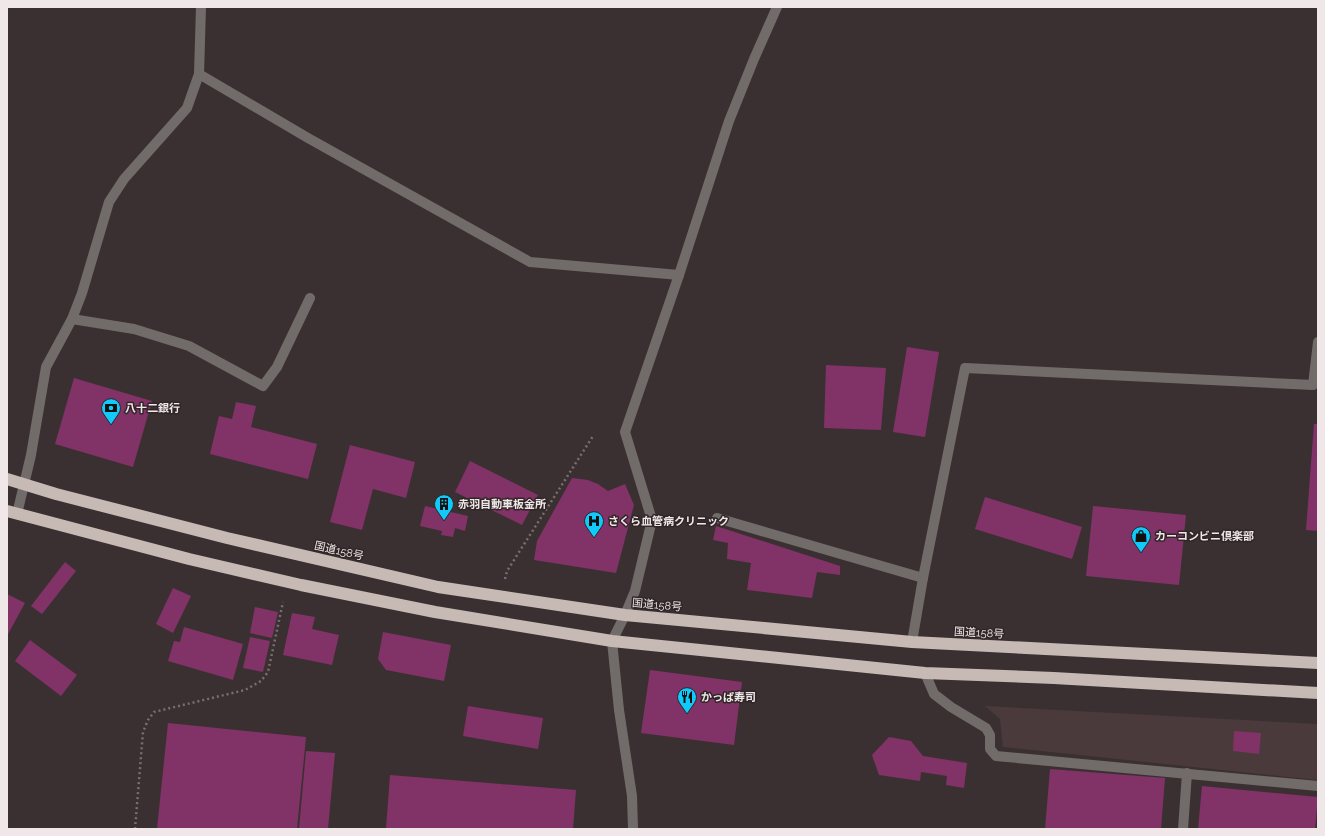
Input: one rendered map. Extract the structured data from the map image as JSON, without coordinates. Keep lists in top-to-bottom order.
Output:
{
  "streets": {
    "highway": ["国道158号"]
  },
  "places": {
    "bank": ["八十二銀行"],
    "building": ["赤羽自動車板金所"],
    "hospital": ["さくら血管病クリニック"],
    "shop": ["カーコンビニ倶楽部"],
    "restaurant": ["かっぱ寿司"]
  }
}
